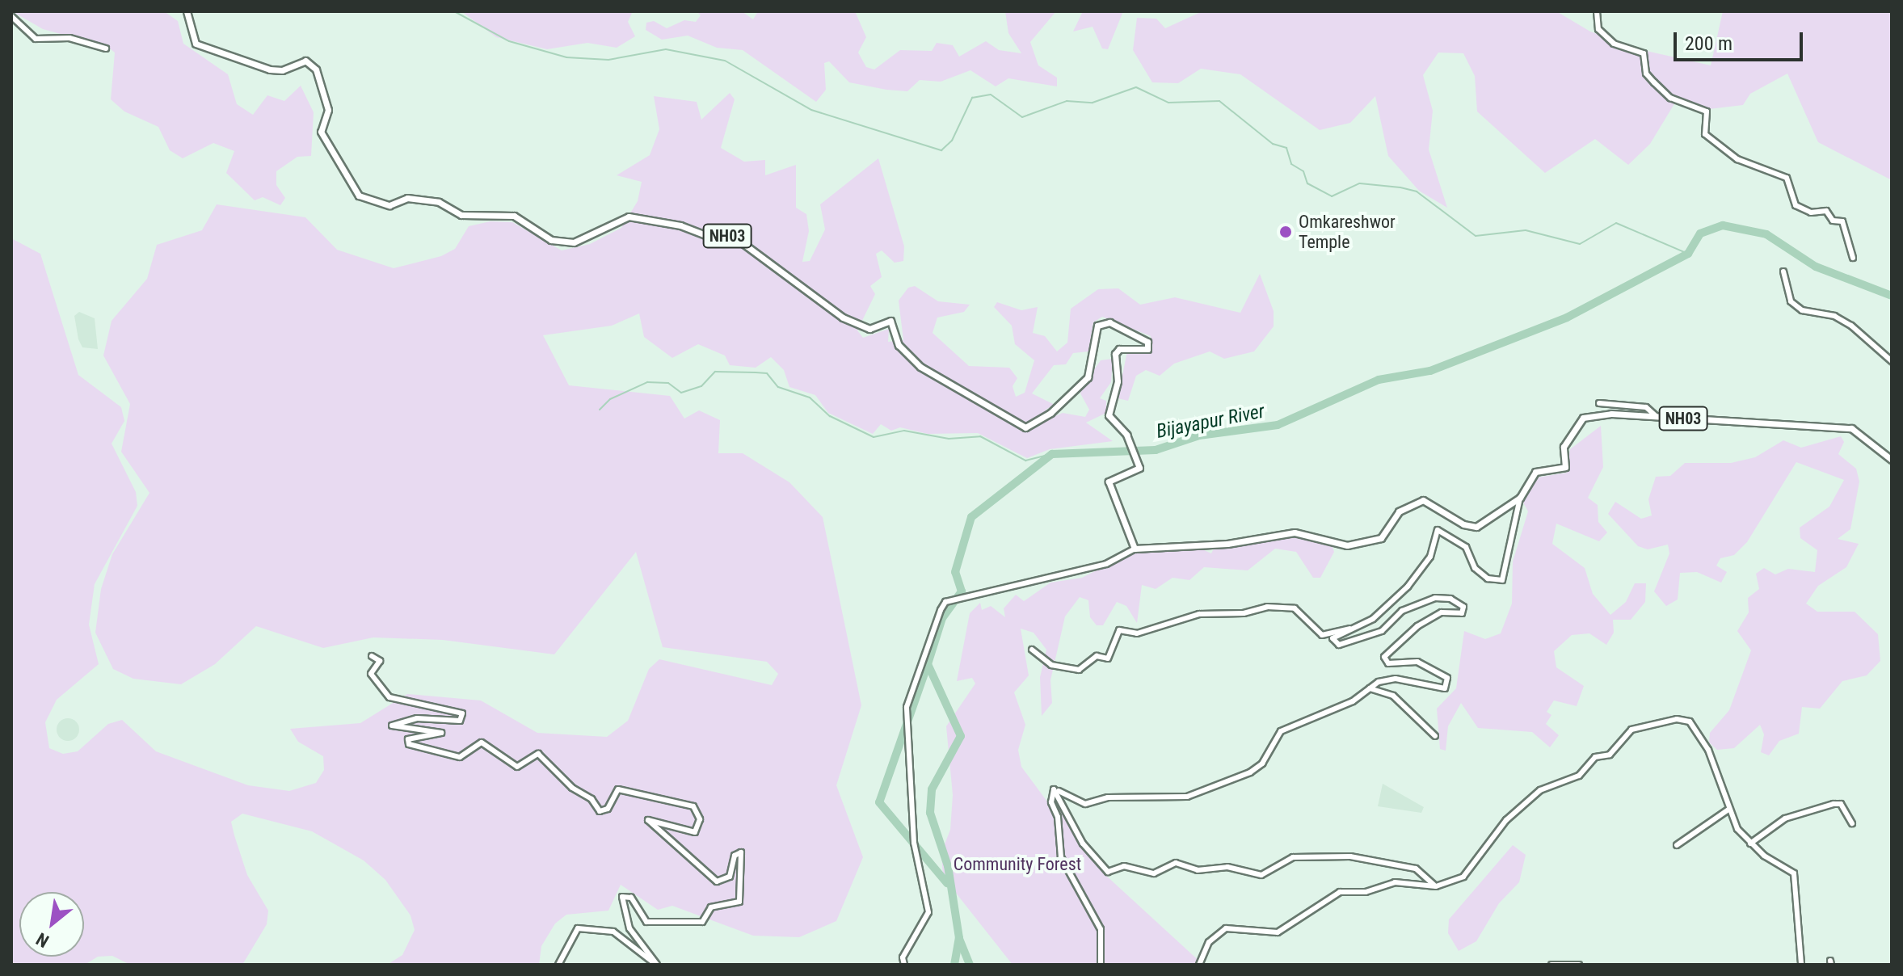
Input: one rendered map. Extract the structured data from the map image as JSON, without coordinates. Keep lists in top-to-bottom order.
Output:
{
  "streets": {
    "main road": ["NH03"]
  },
  "water": ["Bijayapur River"],
  "parks": ["Community Forest"],
  "places": ["Omkareshwor Temple"],
  "scale_bar": "200 m",
  "north": "bottom left"
}
